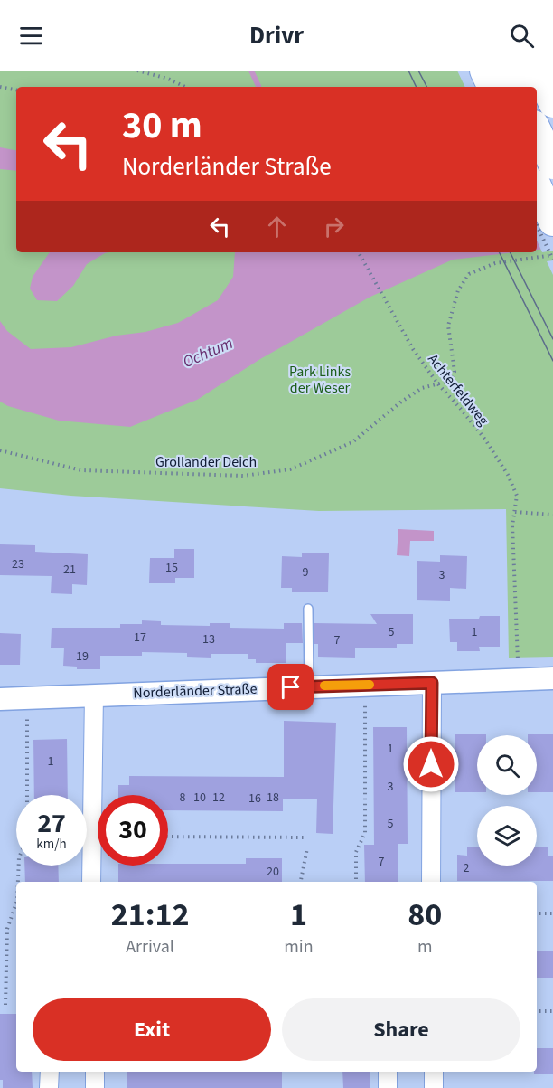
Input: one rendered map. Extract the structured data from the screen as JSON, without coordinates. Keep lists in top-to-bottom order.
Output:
{
  "streets": {
    "street": ["Norderländer Straße"],
    "path": ["Achterfeldweg", "Grollander Deich"]
  },
  "crossings": [
    ["Achterfeldweg", "Grollander Deich"],
    ["Achterfeldweg", "Norderländer Straße"]
  ],
  "water": ["Ochtum"],
  "parks": ["Park Links der Weser"],
  "house_numbers": [
    "23",
    "15",
    "21",
    "9",
    "3",
    "5",
    "1",
    "17",
    "13",
    "7",
    "19",
    "1",
    "1",
    "3",
    "8",
    "10",
    "12",
    "18",
    "16",
    "5",
    "7",
    "2",
    "20"
  ],
  "page": {
    "header": "Drivr",
    "turn": ["30 m", "Norderländer Straße"],
    "speed": "27 km/h",
    "limit": "30",
    "eta": [
      "21:12",
      "Arrival",
      "1",
      "min",
      "80",
      "m"
    ],
    "buttons": ["Exit", "Share"]
  }
}
